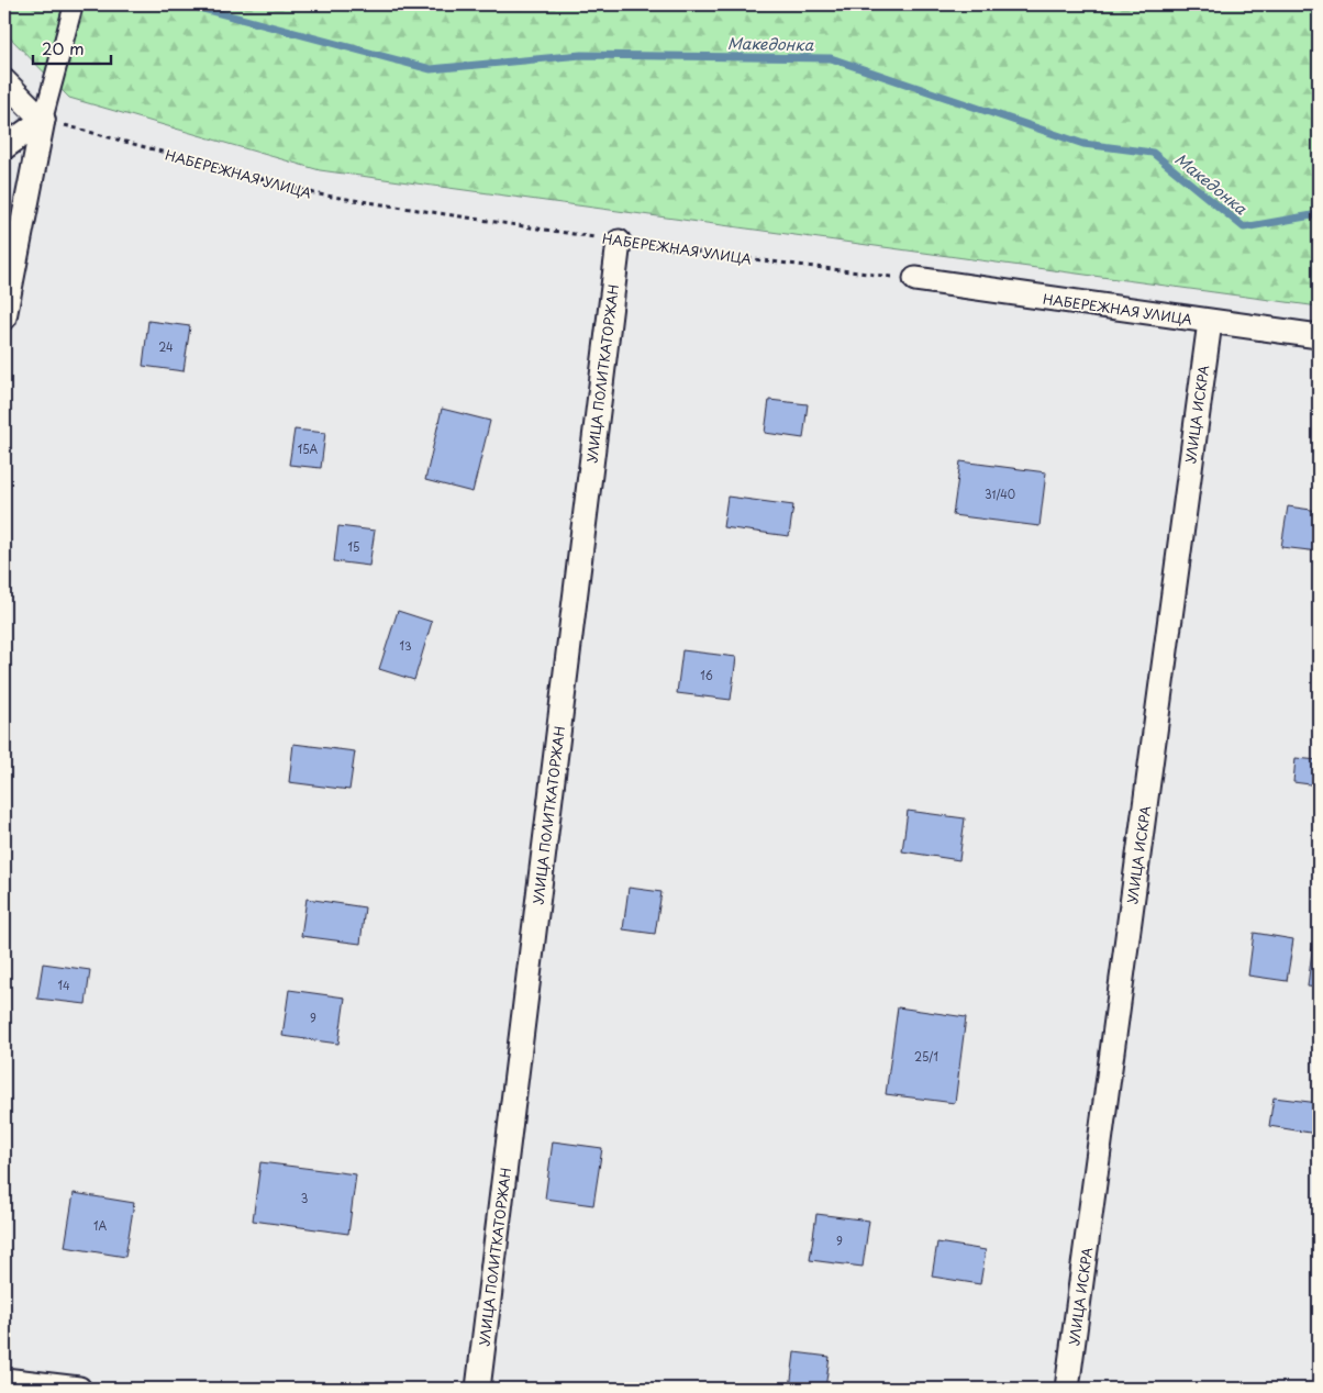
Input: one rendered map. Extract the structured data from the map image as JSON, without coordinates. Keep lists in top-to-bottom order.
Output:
{
  "streets": {
    "street": ["НАБЕРЕЖНАЯ УЛИЦА", "УЛИЦА ПОЛИТКАТОРЖАН", "УЛИЦА ИСКРА"]
  },
  "crossings": [
    ["НАБЕРЕЖНАЯ УЛИЦА", "УЛИЦА ПОЛИТКАТОРЖАН"],
    ["НАБЕРЕЖНАЯ УЛИЦА", "УЛИЦА ИСКРА"]
  ],
  "water": ["Македонка"],
  "house_numbers": [
    "24",
    "15А",
    "31/40",
    "15",
    "13",
    "16",
    "14",
    "9",
    "25/1",
    "3",
    "1А",
    "9"
  ],
  "scale_bar": "20 m"
}
